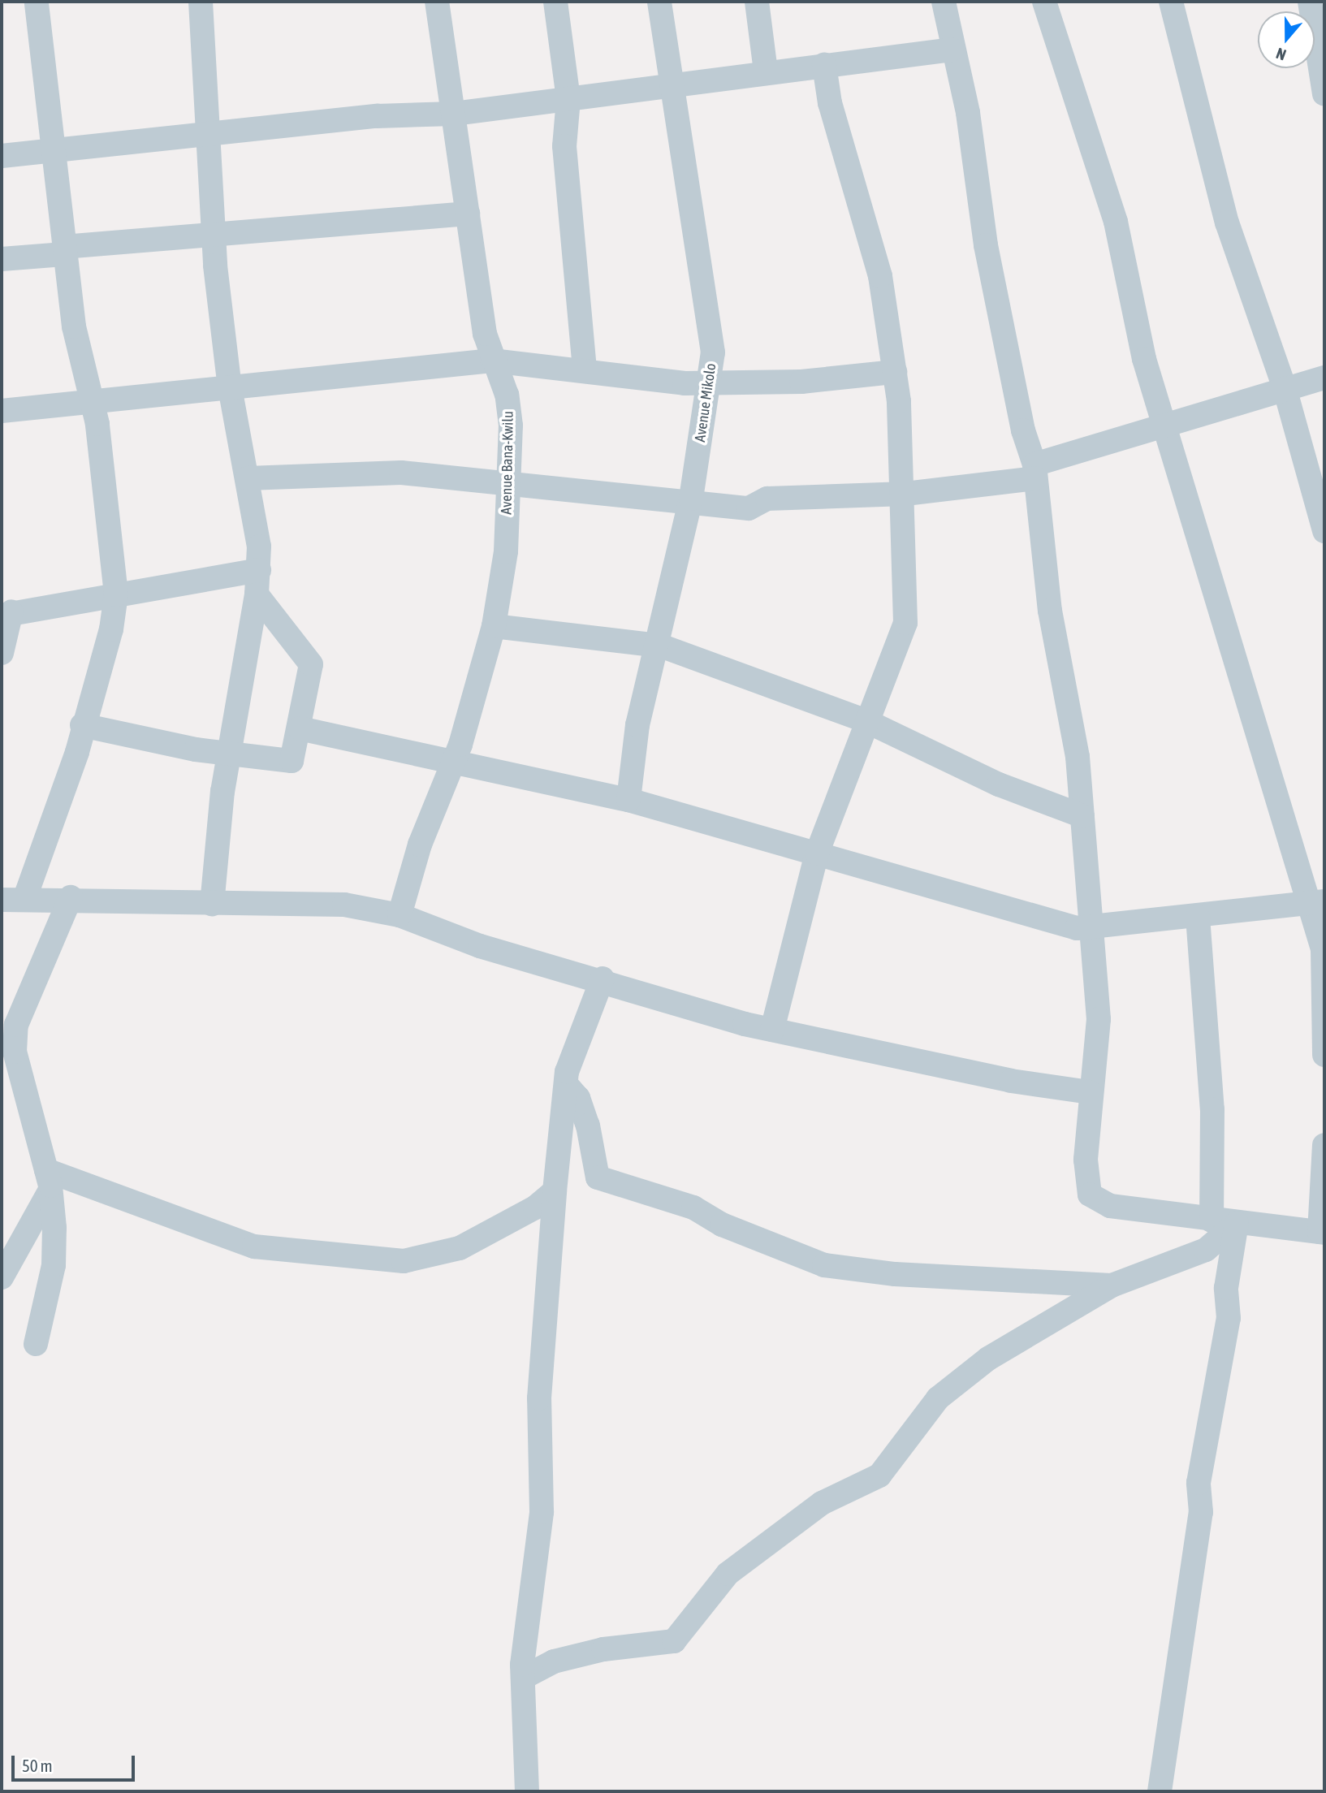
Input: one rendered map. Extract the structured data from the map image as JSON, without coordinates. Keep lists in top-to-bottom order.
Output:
{
  "streets": {
    "street": ["Avenue Mikolo", "Avenue Bana-Kwilu"]
  },
  "scale_bar": "50 m",
  "north": "bottom"
}
